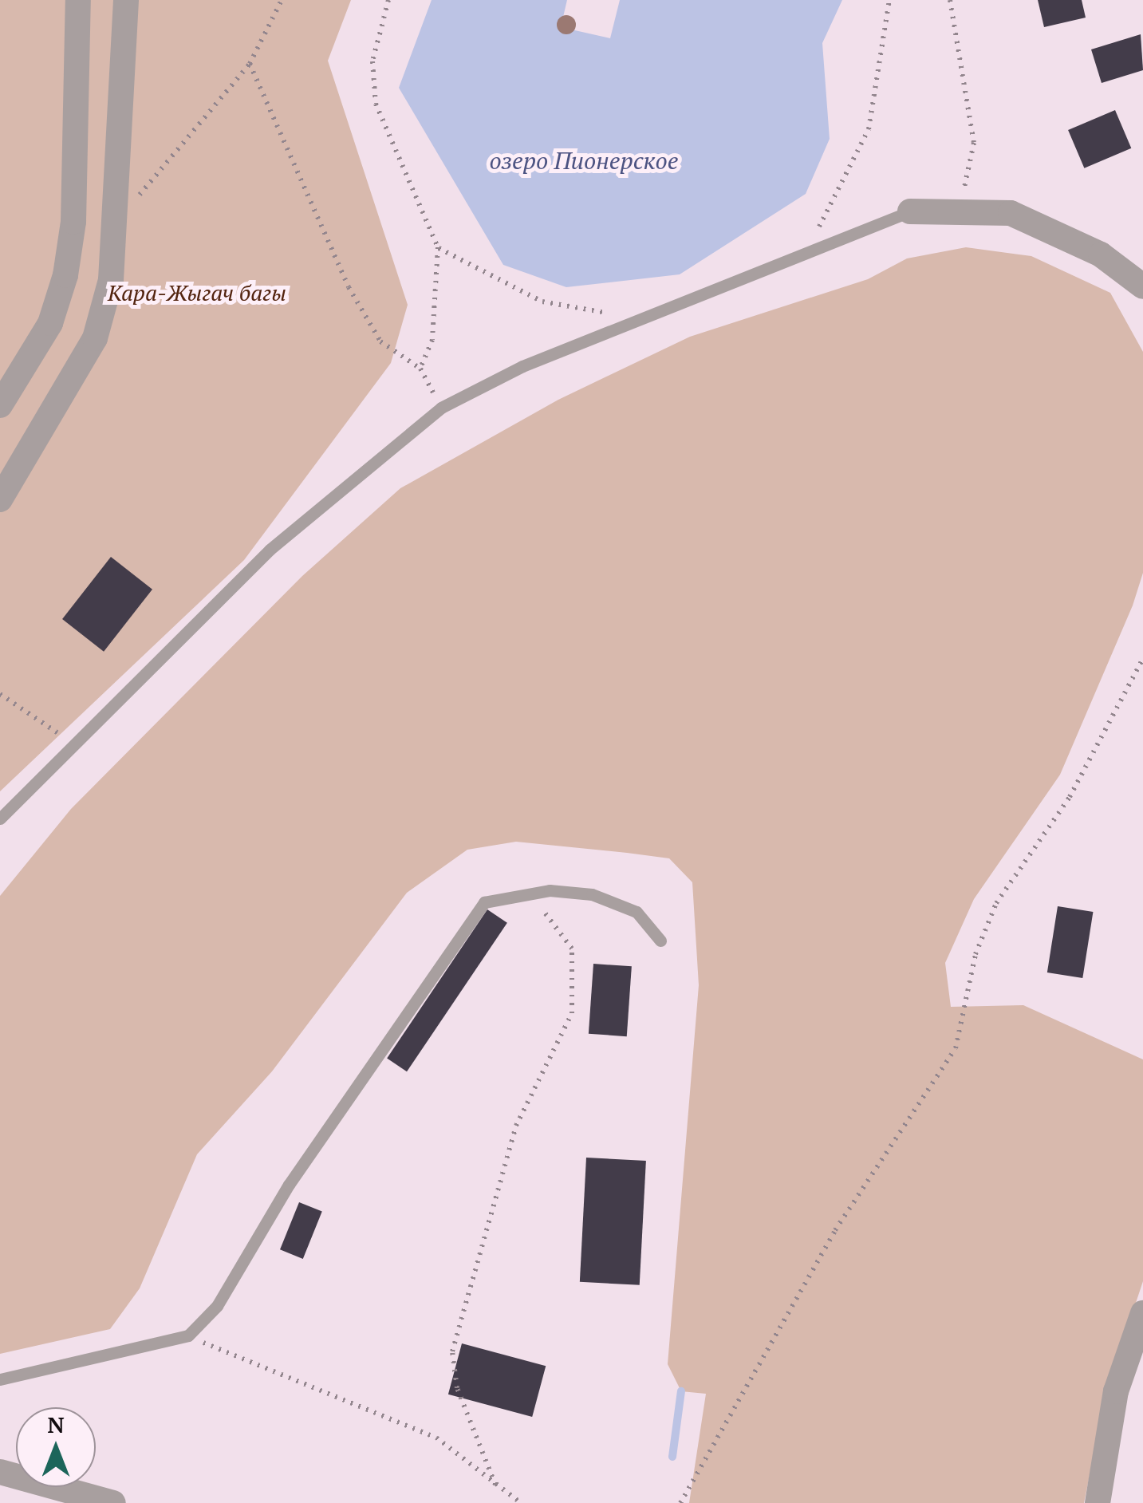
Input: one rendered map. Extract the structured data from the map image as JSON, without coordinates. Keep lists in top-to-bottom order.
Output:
{
  "water": ["озеро Пионерское"],
  "parks": ["Кара-Жыгач багы"],
  "north": "top"
}
